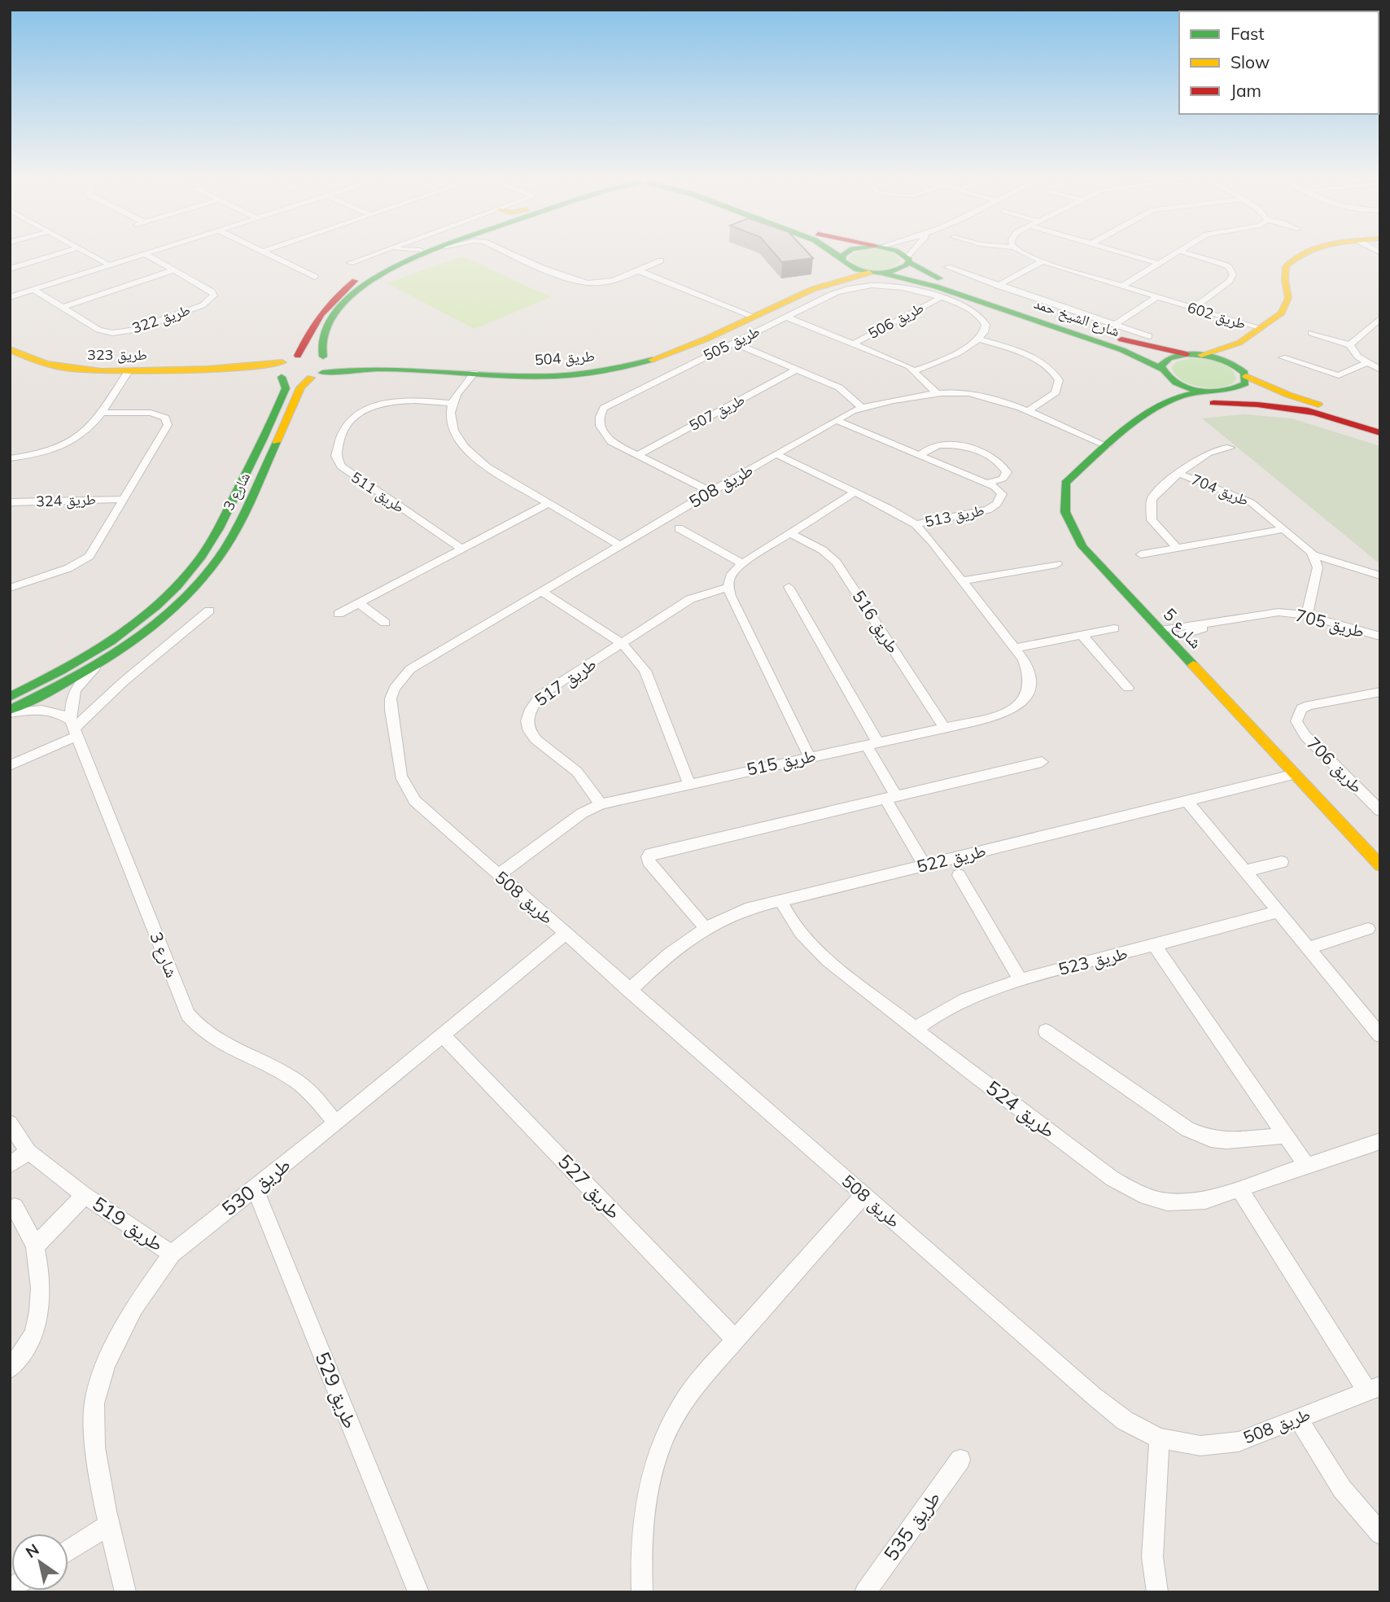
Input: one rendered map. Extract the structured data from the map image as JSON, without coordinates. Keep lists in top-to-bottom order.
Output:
{
  "streets": {
    "street": [
      "طريق 602",
      "شارع الشيخ حمد",
      "طريق 322",
      "طريق 506",
      "طريق 505",
      "طريق 323",
      "طريق 504",
      "طريق 507",
      "طريق 508",
      "طريق 704",
      "شارع 3",
      "طريق 511",
      "طريق 324",
      "طريق 513",
      "طريق 516",
      "طريق 705",
      "شارع 5",
      "طريق 517",
      "طريق 515",
      "طريق 706",
      "طريق 522",
      "طريق 523",
      "طريق 524",
      "طريق 530",
      "طريق 527",
      "طريق 519",
      "طريق 529",
      "طريق 535"
    ]
  },
  "crossings": [
    ["شارع الشيخ حمد", "طريق 504"],
    ["شارع الشيخ حمد", "شارع 5"],
    ["طريق 506", "طريق 505"],
    ["طريق 506", "طريق 508"],
    ["طريق 505", "طريق 507"],
    ["طريق 505", "طريق 508"],
    ["طريق 323", "طريق 504"],
    ["طريق 323", "شارع 3"],
    ["طريق 504", "شارع 3"],
    ["طريق 508", "طريق 513"],
    ["طريق 508", "شارع 5"],
    ["طريق 508", "طريق 515"],
    ["طريق 508", "طريق 522"],
    ["طريق 508", "طريق 530"],
    ["شارع 3", "طريق 530"],
    ["طريق 513", "طريق 515"],
    ["طريق 516", "طريق 515"],
    ["طريق 705", "شارع 5"],
    ["شارع 5", "طريق 522"],
    ["طريق 517", "طريق 515"],
    ["طريق 522", "طريق 524"],
    ["طريق 523", "طريق 524"],
    ["طريق 530", "طريق 527"],
    ["طريق 530", "طريق 519"],
    ["طريق 530", "طريق 529"]
  ],
  "legend": ["Fast", "Slow", "Jam"],
  "north": "top left"
}
